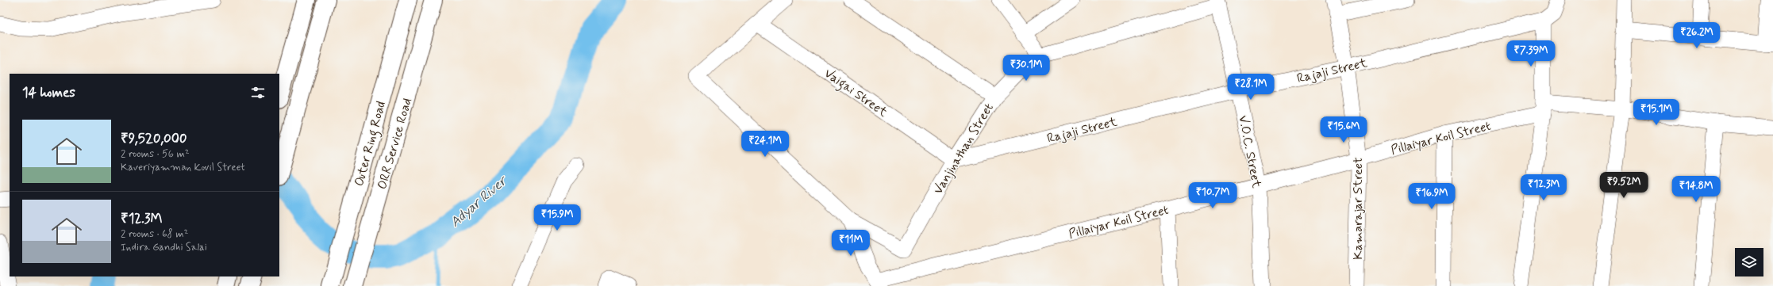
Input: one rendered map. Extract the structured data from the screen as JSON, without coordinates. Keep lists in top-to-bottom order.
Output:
{
  "streets": {
    "main road": ["Outer Ring Road", "ORR Service Road"],
    "street": [
      "Rajaji Street",
      "Vaigai Street",
      "Pillaiyar Koil Street",
      "Vanjinathan Street",
      "V.O.C. Street",
      "Kamarajar Street"
    ]
  },
  "crossings": [
    ["Rajaji Street", "Vaigai Street"],
    ["Rajaji Street", "Vanjinathan Street"],
    ["Rajaji Street", "V.O.C. Street"],
    ["Rajaji Street", "Kamarajar Street"],
    ["Vaigai Street", "Vanjinathan Street"],
    ["Pillaiyar Koil Street", "V.O.C. Street"],
    ["Pillaiyar Koil Street", "Kamarajar Street"],
    ["Vanjinathan Street", "V.O.C. Street"]
  ],
  "water": ["Adyar River"],
  "page": {
    "price": [
      "₹26.2M",
      "₹7.39M",
      "₹30.1M",
      "₹28.1M",
      "₹15.1M",
      "₹15.6M",
      "₹24.1M",
      "₹9.52M",
      "₹12.3M",
      "₹14.8M",
      "₹10.7M",
      "₹16.9M",
      "₹15.9M",
      "₹11M"
    ],
    "heading": "14 homes",
    "list": [
      {
        "name": "₹9,520,000",
        "note": "2 rooms · 56 m² · Kaveriyamman Kovil Street"
      },
      {
        "name": "₹12.3M",
        "note": "2 rooms · 68 m² · Indira Gandhi Salai"
      }
    ]
  }
}
